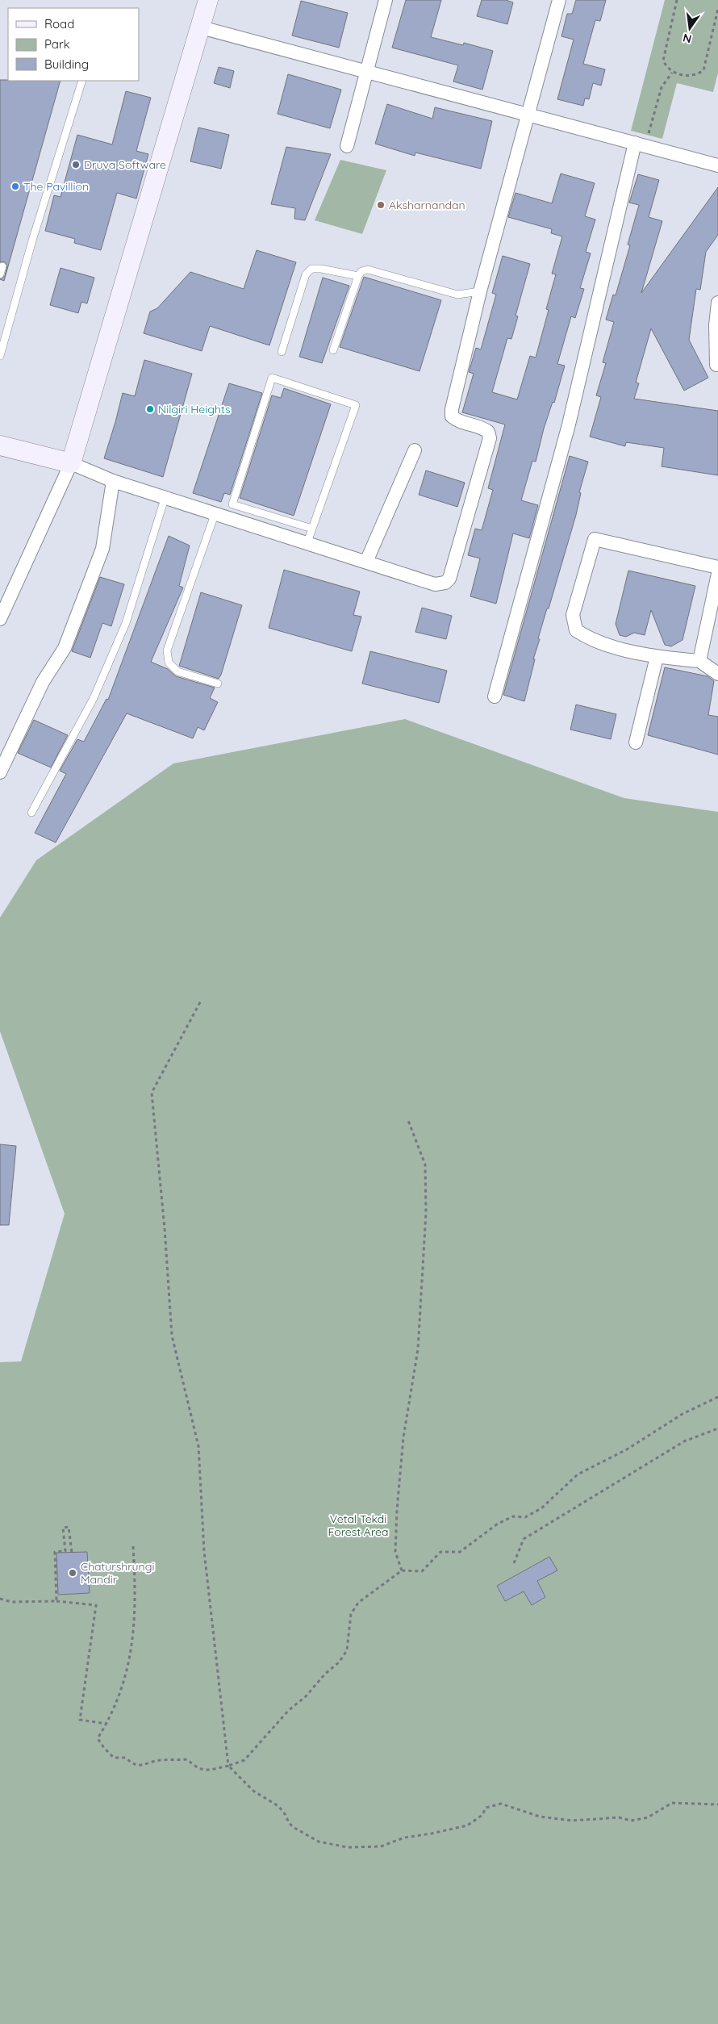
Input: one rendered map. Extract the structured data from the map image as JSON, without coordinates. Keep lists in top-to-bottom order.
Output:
{
  "parks": ["Vetal Tekdi Forest Area"],
  "places": [
    "Druva Software",
    "The Pavillion",
    "Aksharnandan",
    "Nilgiri Heights",
    "Chaturshrungi Mandir"
  ],
  "legend": ["Road", "Park", "Building"],
  "north": "bottom"
}
